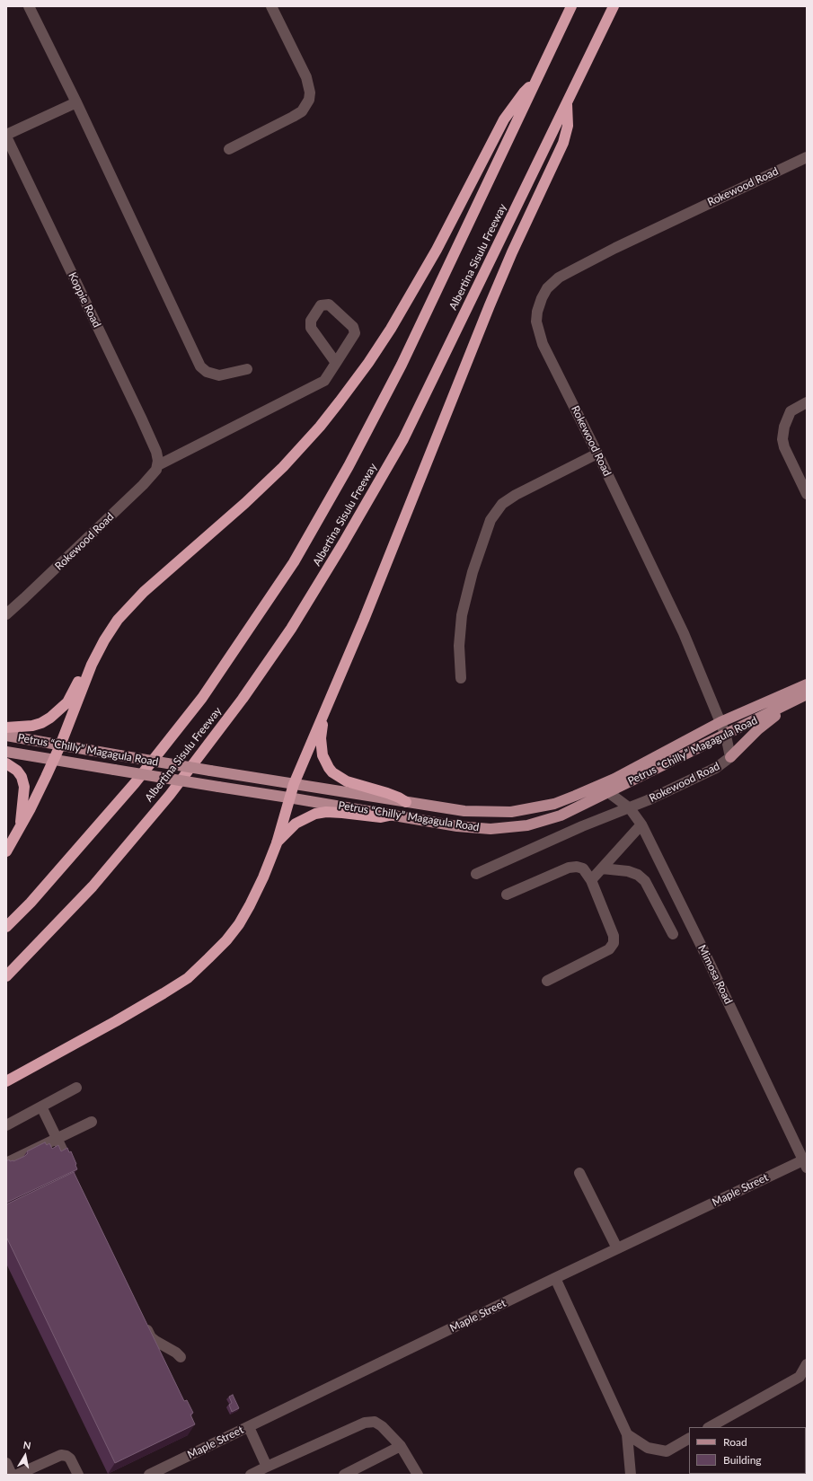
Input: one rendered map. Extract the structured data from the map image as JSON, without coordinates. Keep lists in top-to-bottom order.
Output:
{
  "streets": {
    "highway": ["Albertina Sisulu Freeway"],
    "main road": ["Petrus “Chilly” Magagula Road"],
    "street": [
      "Rokewood Road",
      "Koppie Road",
      "Mimosa Road",
      "Maple Street"
    ]
  },
  "crossings": [
    ["Rokewood Road", "Koppie Road"],
    ["Rokewood Road", "Petrus “Chilly” Magagula Road"],
    ["Rokewood Road", "Mimosa Road"],
    ["Petrus “Chilly” Magagula Road", "Mimosa Road"],
    ["Mimosa Road", "Maple Street"]
  ],
  "legend": ["Road", "Building"],
  "north": "top"
}
